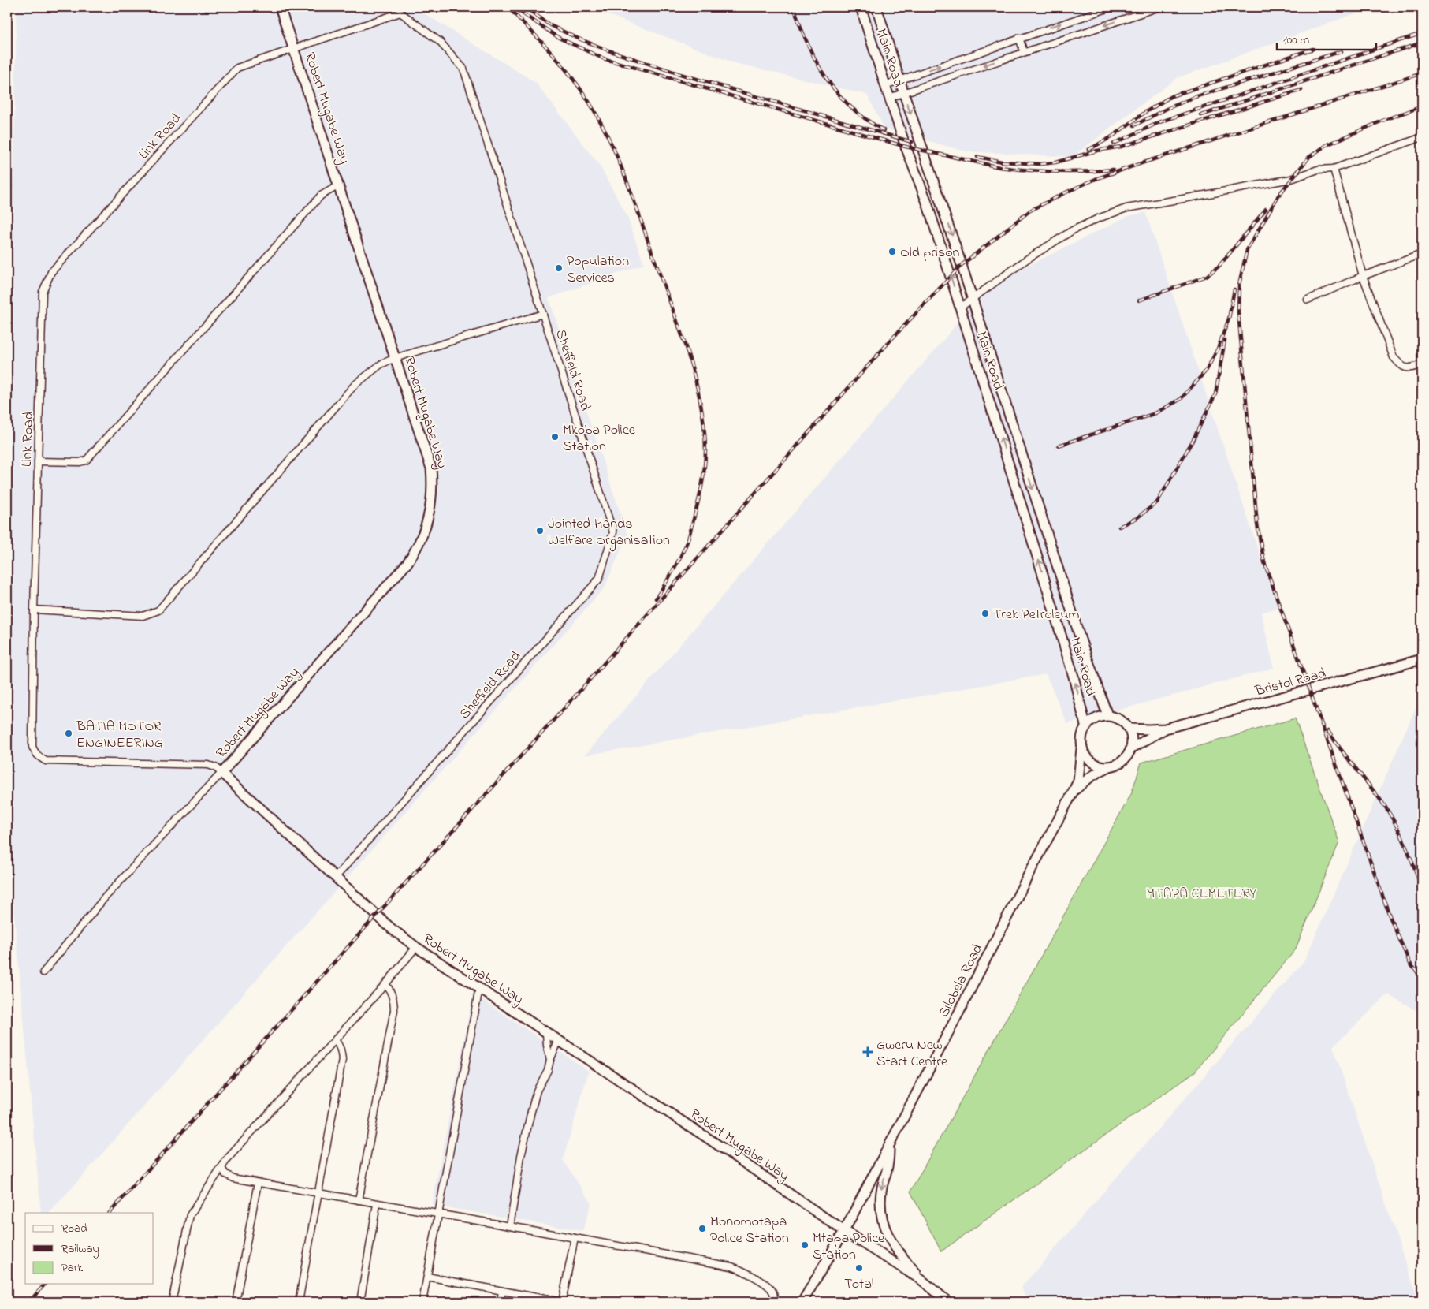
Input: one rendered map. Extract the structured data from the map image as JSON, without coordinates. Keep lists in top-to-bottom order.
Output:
{
  "streets": {
    "main road": [
      "Main Road",
      "Robert Mugabe Way",
      "Bristol Road",
      "Silobela Road"
    ],
    "street": ["Link Road", "Sheffield Road"]
  },
  "crossings": [
    ["Main Road", "Bristol Road"],
    ["Main Road", "Silobela Road"],
    ["Robert Mugabe Way", "Link Road"],
    ["Robert Mugabe Way", "Sheffield Road"],
    ["Robert Mugabe Way", "Silobela Road"],
    ["Link Road", "Sheffield Road"],
    ["Bristol Road", "Silobela Road"]
  ],
  "parks": ["MTAPA CEMETERY"],
  "places": {
    "other": [
      "Old prison",
      "Population Services",
      "Mkoba Police Station",
      "Jointed Hands Welfare Organisation",
      "Trek Petroleum",
      "BATIA MOTOR ENGINEERING",
      "Monomotapa Police Station",
      "Mtapa Police Station",
      "Total"
    ],
    "health": ["Gweru New Start Centre"]
  },
  "legend": ["Road", "Railway", "Park"],
  "scale_bar": "100 m"
}
